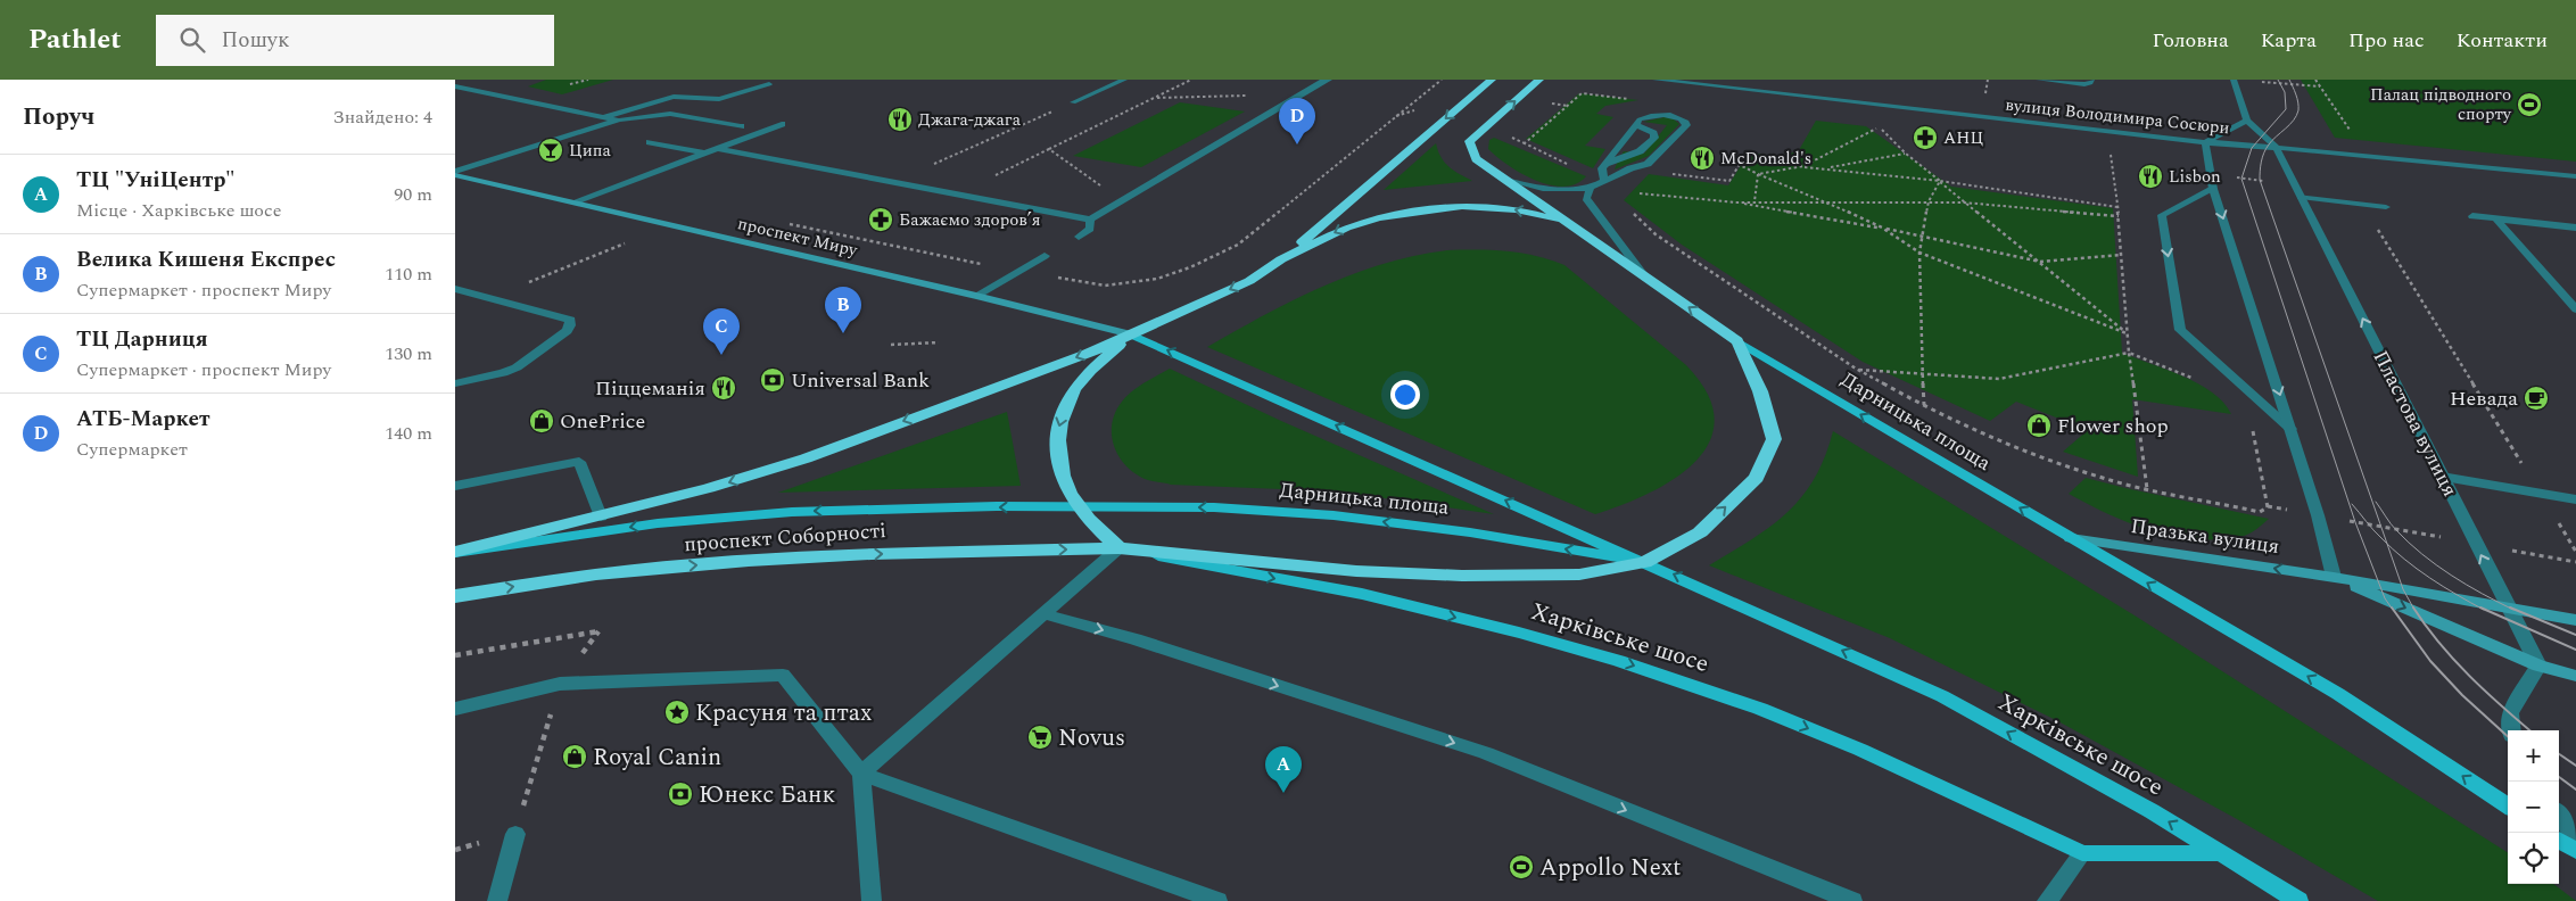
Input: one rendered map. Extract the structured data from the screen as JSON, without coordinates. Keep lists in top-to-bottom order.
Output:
{
  "streets": {
    "highway": ["Дарницька площа", "проспект Соборності"],
    "main road": ["проспект Миру", "Празька вулиця", "Харківське шосе"],
    "street": ["вулиця Володимира Сосюри", "Пластова вулиця"]
  },
  "crossings": [
    ["вулиця Володимира Сосюри", "Пластова вулиця"],
    ["проспект Миру", "проспект Соборності"],
    ["Дарницька площа", "Празька вулиця"],
    ["Дарницька площа", "проспект Соборності"],
    ["Дарницька площа", "Харківське шосе"],
    ["Пластова вулиця", "Празька вулиця"],
    ["проспект Соборності", "Харківське шосе"]
  ],
  "places": {
    "sports": ["Палац підводного спорту", "Appollo Next"],
    "restaurant": [
      "Джага-джага",
      "McDonald's",
      "Lisbon",
      "Піццеманія"
    ],
    "pharmacy": ["АНЦ", "Бажаємо здоровʼя"],
    "bar": ["Ципа"],
    "bank": ["Universal Bank", "Юнекс Банк"],
    "cafe": ["Невада"],
    "shop": ["OnePrice", "Flower shop", "Royal Canin"],
    "place": ["Красуня та птах"],
    "supermarket": ["Novus"]
  },
  "page": {
    "header": "Pathlet",
    "search": "Пошук",
    "nav": [
      "Головна",
      "Карта",
      "Про нас",
      "Контакти"
    ],
    "heading": ["Поруч", "Знайдено: 4"],
    "pins": [
      "D",
      "B",
      "C",
      "A"
    ],
    "list": [
      {
        "mark": "A",
        "name": "ТЦ \"УніЦентр\"",
        "note": "Місце · Харківське шосе",
        "value": "90 m"
      },
      {
        "mark": "B",
        "name": "Велика Кишеня Експрес",
        "note": "Супермаркет · проспект Миру",
        "value": "110 m"
      },
      {
        "mark": "C",
        "name": "ТЦ Дарниця",
        "note": "Супермаркет · проспект Миру",
        "value": "130 m"
      },
      {
        "mark": "D",
        "name": "АТБ-Маркет",
        "note": "Супермаркет",
        "value": "140 m"
      }
    ],
    "map_buttons": ["+", "−"]
  }
}
